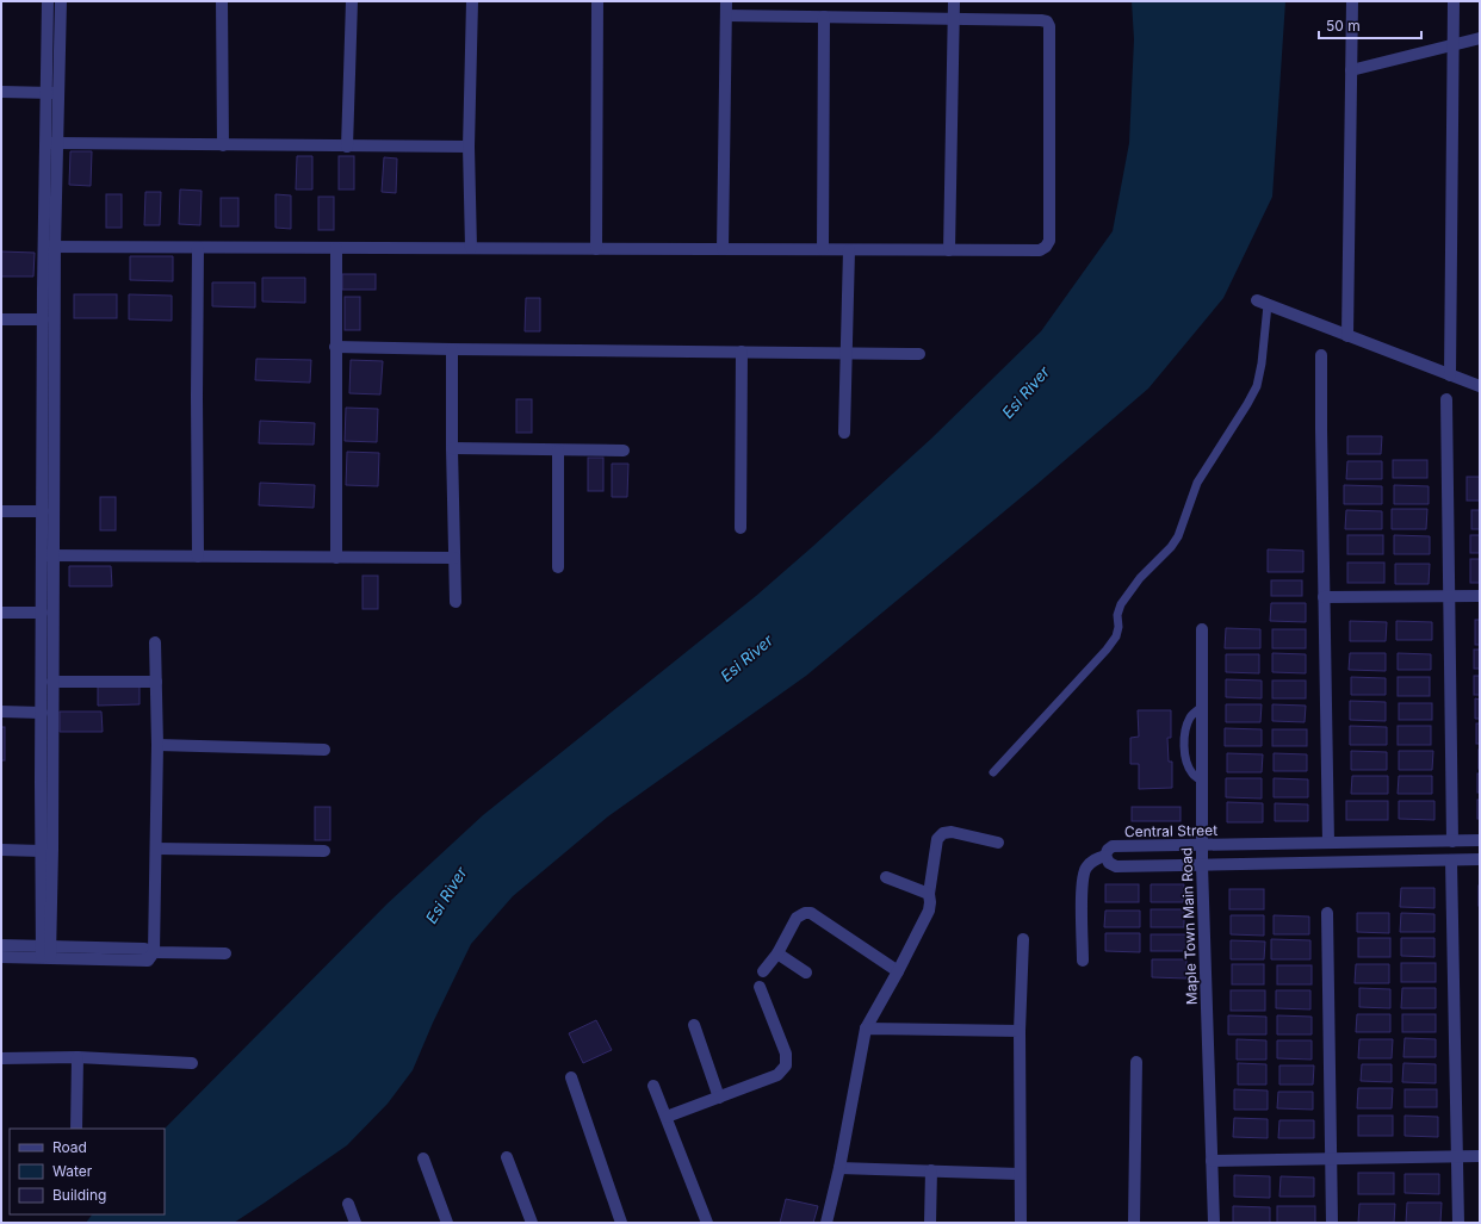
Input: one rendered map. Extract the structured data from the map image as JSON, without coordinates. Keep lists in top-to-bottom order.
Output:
{
  "streets": {
    "street": ["Central Street", "Maple Town Main Road"]
  },
  "crossings": [
    ["Central Street", "Maple Town Main Road"]
  ],
  "water": ["Esi River"],
  "legend": ["Road", "Water", "Building"],
  "scale_bar": "50 m"
}
